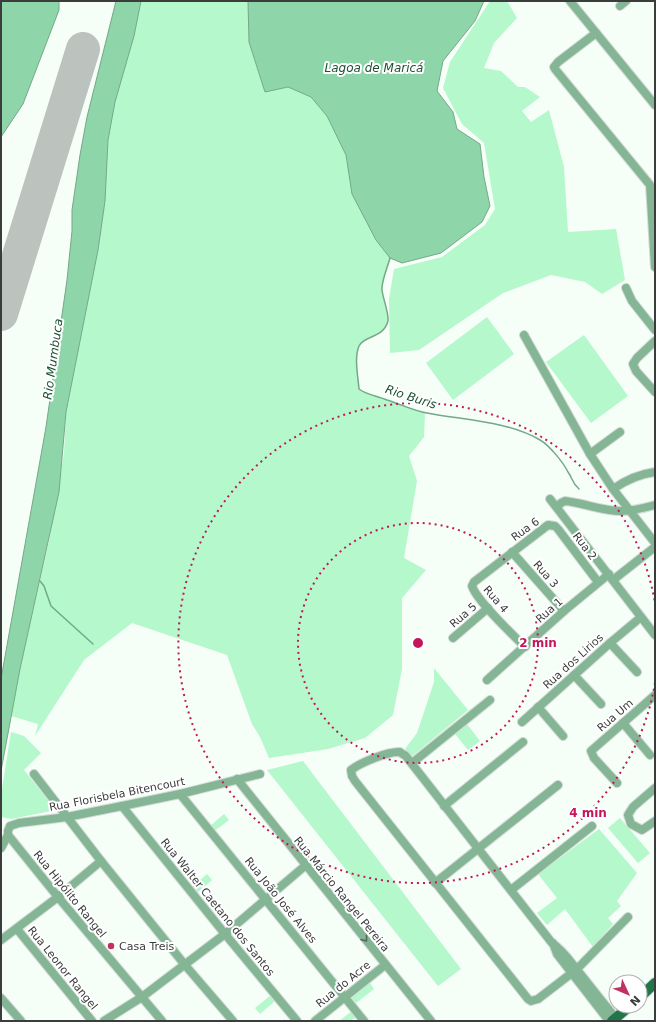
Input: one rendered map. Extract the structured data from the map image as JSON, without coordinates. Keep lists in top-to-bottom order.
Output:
{
  "streets": {
    "street": [
      "Rua 6",
      "Rua 2",
      "Rua 3",
      "Rua 4",
      "Rua 1",
      "Rua 5",
      "Rua dos Lirios",
      "Rua Um",
      "Rua Florisbela Bitencourt",
      "Rua Hipólito Rangel",
      "Rua Márcio Rangel Pereira",
      "Rua João José Alves",
      "Rua Walter Caetano dos Santos",
      "Rua Leonor Rangel",
      "Rua do Acre"
    ]
  },
  "crossings": [
    ["Rua 6", "Rua 2"],
    ["Rua 6", "Rua 3"],
    ["Rua 6", "Rua 4"],
    ["Rua 2", "Rua 1"],
    ["Rua 3", "Rua 4"],
    ["Rua 3", "Rua 1"],
    ["Rua 4", "Rua 1"],
    ["Rua 4", "Rua 5"],
    ["Rua Florisbela Bitencourt", "Rua Hipólito Rangel"],
    ["Rua Florisbela Bitencourt", "Rua Márcio Rangel Pereira"],
    ["Rua Florisbela Bitencourt", "Rua João José Alves"],
    ["Rua Florisbela Bitencourt", "Rua Walter Caetano dos Santos"],
    ["Rua Márcio Rangel Pereira", "Rua do Acre"],
    ["Rua João José Alves", "Rua do Acre"]
  ],
  "one_way": ["Rua Márcio Rangel Pereira"],
  "water": ["Lagoa de Maricá", "Rio Mumbuca", "Rio Buris"],
  "places": ["Casa Treis"],
  "north": "bottom right",
  "rings": ["2 min", "4 min"]
}
